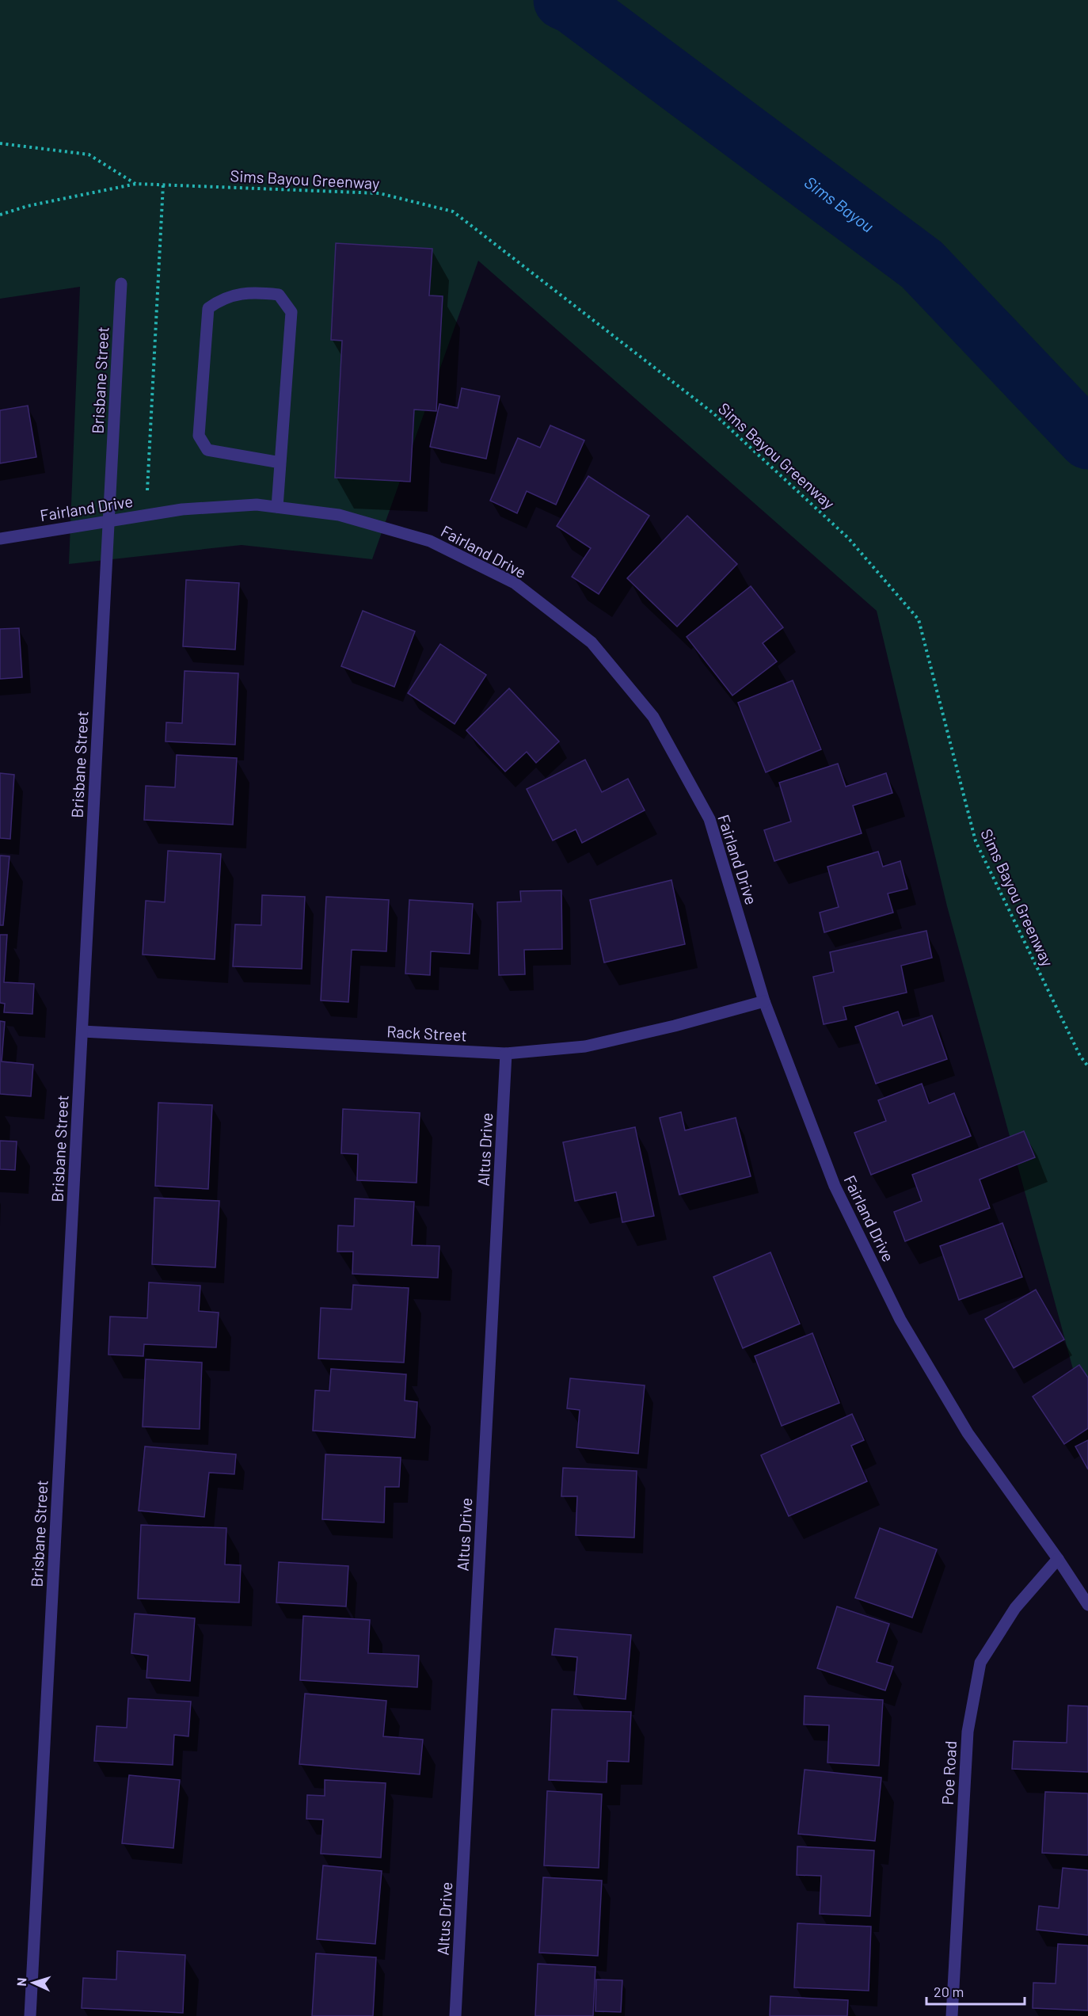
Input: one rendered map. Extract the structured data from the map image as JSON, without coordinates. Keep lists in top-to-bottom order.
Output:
{
  "streets": {
    "street": [
      "Brisbane Street",
      "Fairland Drive",
      "Rack Street",
      "Altus Drive",
      "Poe Road"
    ],
    "path": ["Sims Bayou Greenway"]
  },
  "crossings": [
    ["Brisbane Street", "Fairland Drive"],
    ["Brisbane Street", "Rack Street"],
    ["Fairland Drive", "Rack Street"],
    ["Fairland Drive", "Poe Road"],
    ["Rack Street", "Altus Drive"]
  ],
  "water": ["Sims Bayou"],
  "scale_bar": "20 m",
  "north": "left"
}
